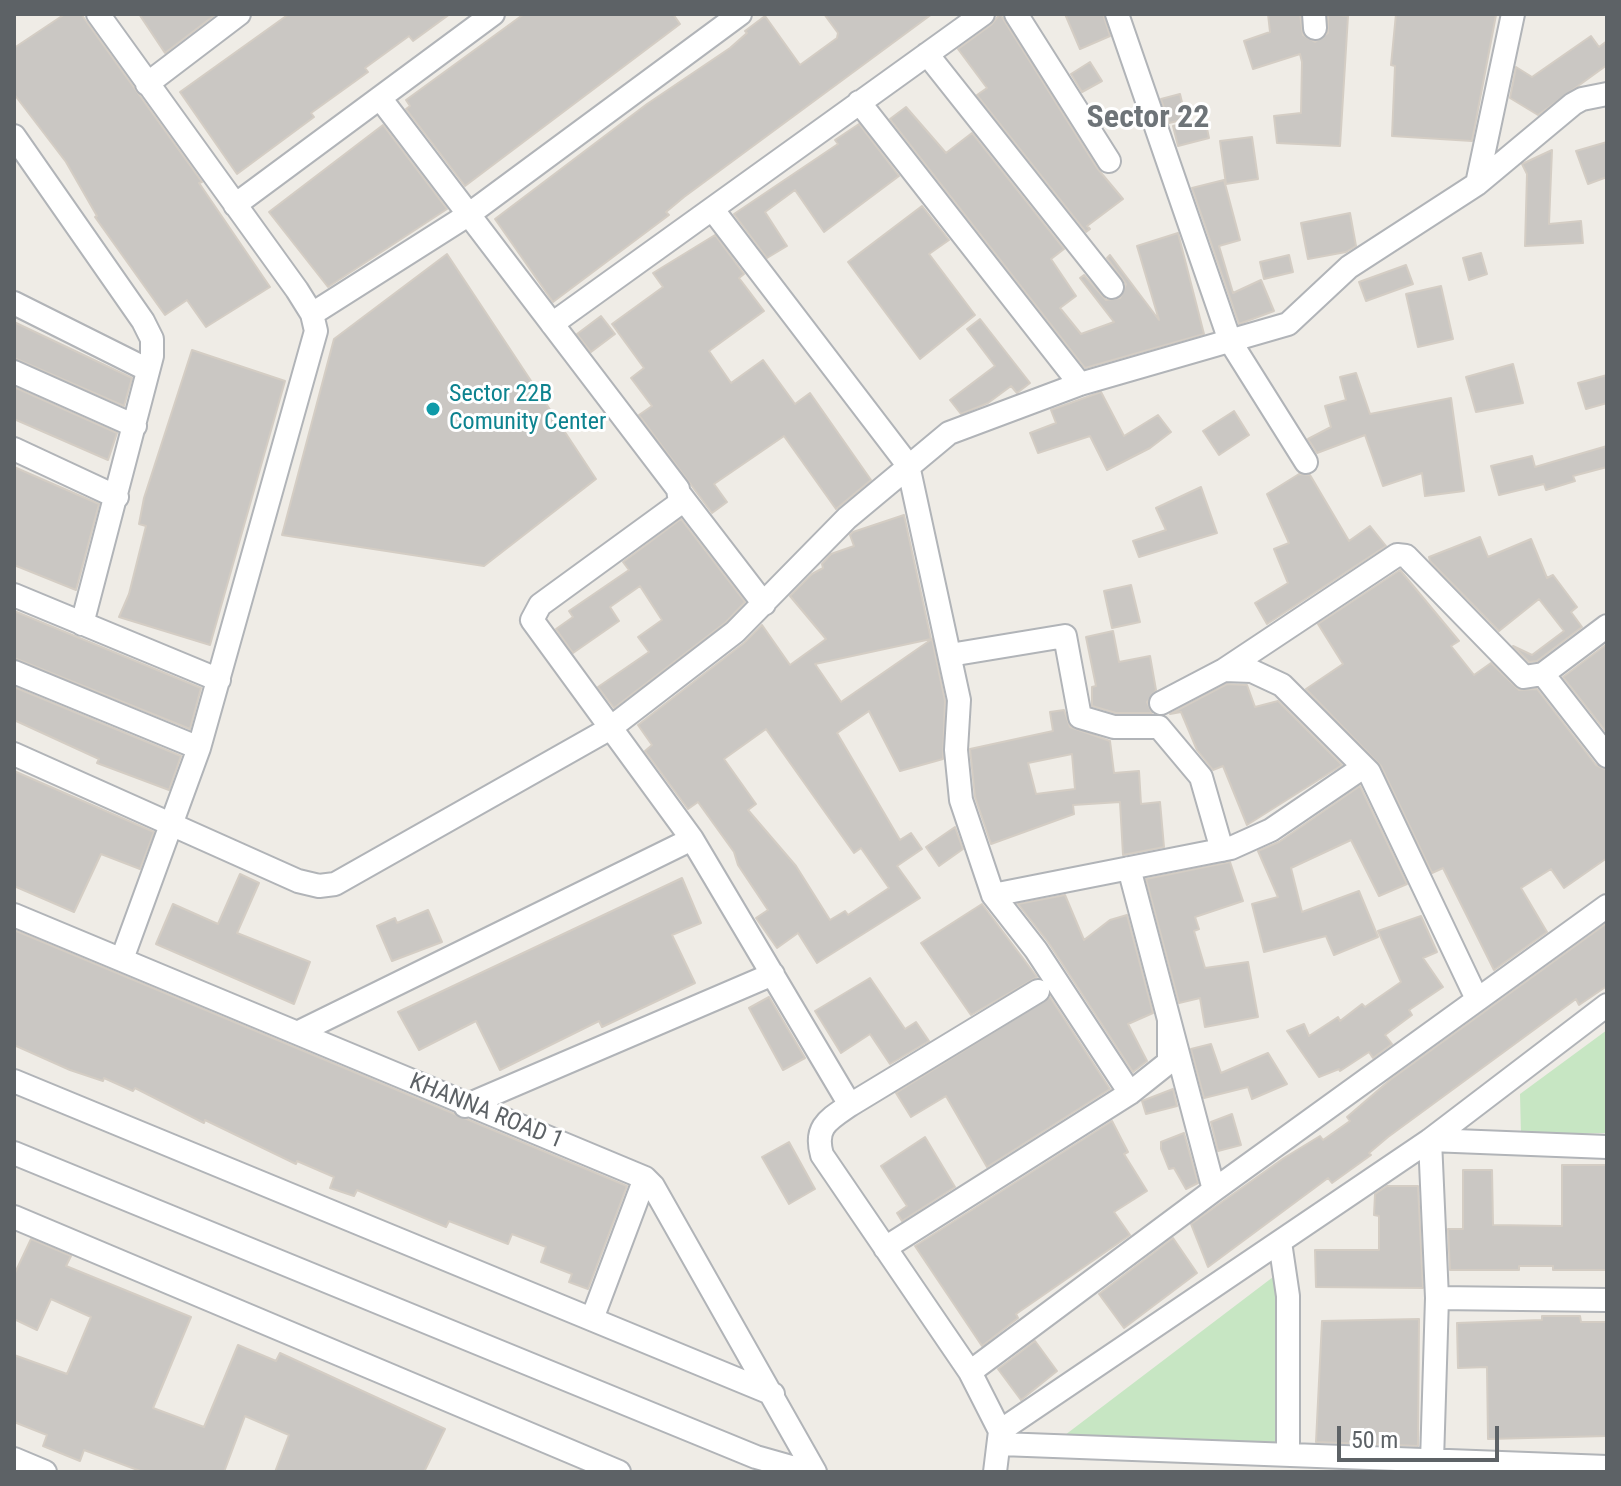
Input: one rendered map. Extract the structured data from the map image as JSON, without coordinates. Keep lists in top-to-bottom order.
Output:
{
  "streets": {
    "street": ["KHANNA ROAD 1"]
  },
  "districts": ["Sector 22"],
  "places": ["Sector 22B Comunity Center"],
  "scale_bar": "50 m"
}
